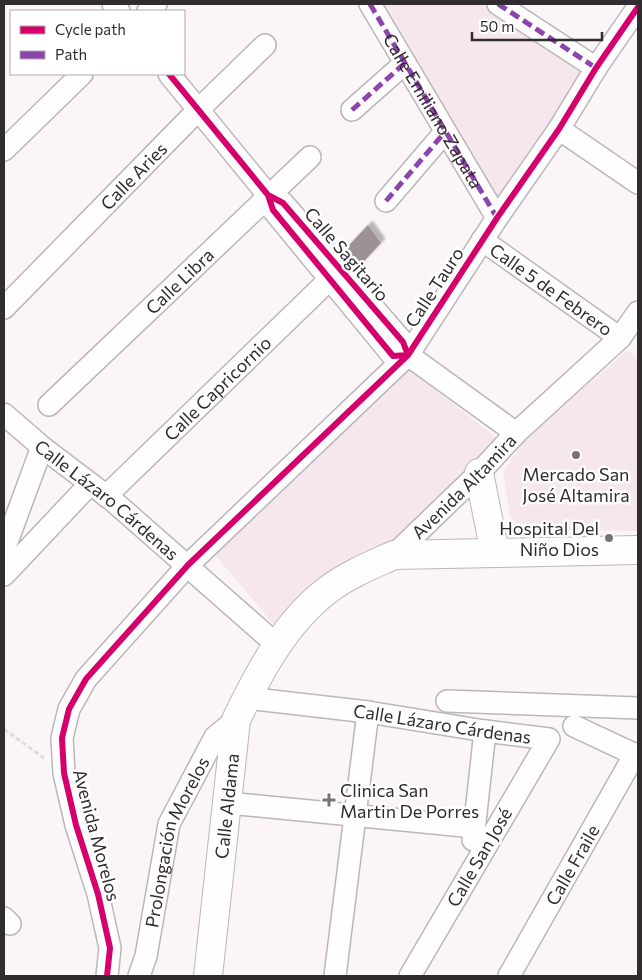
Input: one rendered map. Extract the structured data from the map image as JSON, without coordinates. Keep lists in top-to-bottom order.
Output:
{
  "streets": {
    "main road": ["Avenida Altamira", "Calle Aldama"],
    "street": [
      "Calle Emiliano Zapata",
      "Calle Aries",
      "Calle Sagitario",
      "Calle Libra",
      "Calle Tauro",
      "Calle 5 de Febrero",
      "Calle Capricornio",
      "Calle Lázaro Cárdenas",
      "Avenida Morelos",
      "Prolongación Morelos",
      "Calle San José",
      "Calle Fraile"
    ]
  },
  "crossings": [
    ["Calle Emiliano Zapata", "Calle Tauro"],
    ["Calle Aries", "Calle Sagitario"],
    ["Calle Sagitario", "Calle Libra"],
    ["Calle Sagitario", "Calle Tauro"],
    ["Calle Sagitario", "Calle Capricornio"],
    ["Calle Tauro", "Calle 5 de Febrero"],
    ["Calle Tauro", "Calle Lázaro Cárdenas"],
    ["Calle Tauro", "Avenida Morelos"],
    ["Calle 5 de Febrero", "Avenida Altamira"],
    ["Calle Capricornio", "Calle Lázaro Cárdenas"],
    ["Avenida Altamira", "Calle Lázaro Cárdenas"],
    ["Avenida Altamira", "Calle Aldama"],
    ["Calle Lázaro Cárdenas", "Calle Aldama"],
    ["Calle Lázaro Cárdenas", "Avenida Morelos"],
    ["Calle Lázaro Cárdenas", "Prolongación Morelos"],
    ["Calle Lázaro Cárdenas", "Calle San José"],
    ["Calle Aldama", "Prolongación Morelos"]
  ],
  "places": {
    "other": ["Mercado San José Altamira", "Hospital Del Niño Dios"],
    "health": ["Clinica San Martin De Porres"]
  },
  "legend": ["Cycle path", "Path"],
  "scale_bar": "50 m"
}
